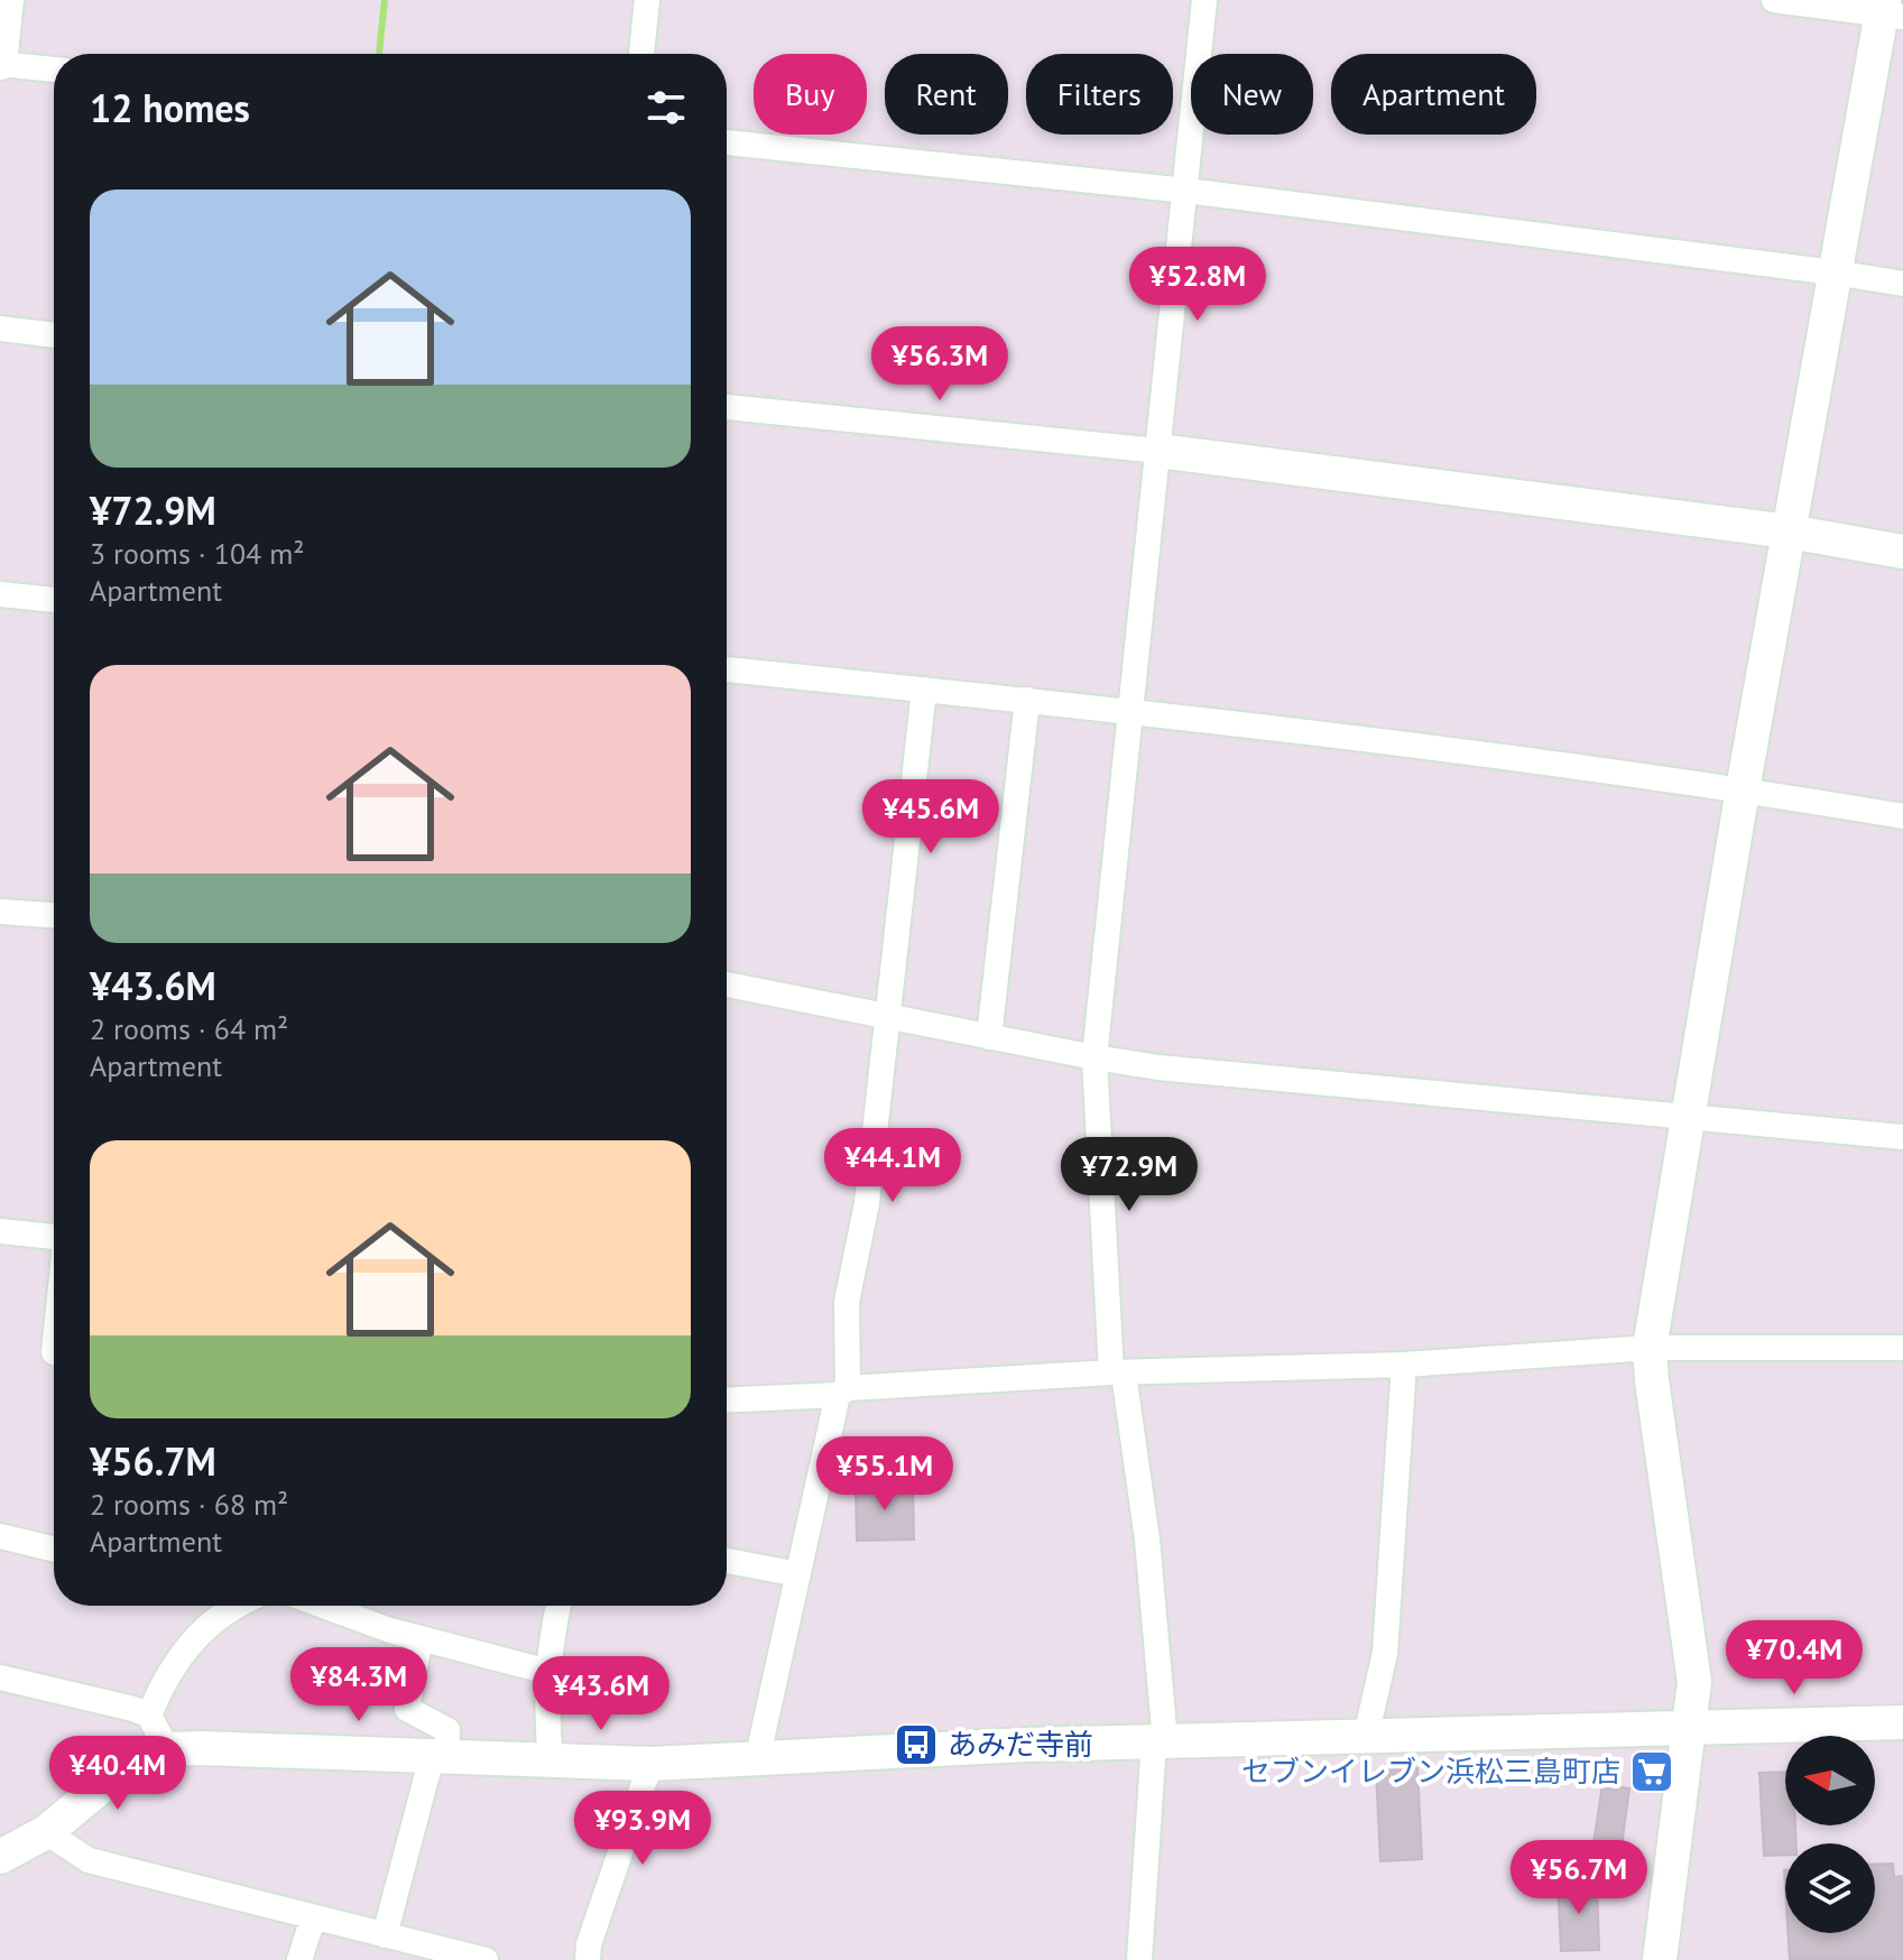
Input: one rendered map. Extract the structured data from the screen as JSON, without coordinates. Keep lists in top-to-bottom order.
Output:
{
  "places": {
    "bus stop": ["あみだ寺前"],
    "supermarket": ["セブンイレブン浜松三島町店"]
  },
  "north": "left",
  "page": {
    "chip": [
      "Buy",
      "Rent",
      "Filters",
      "New",
      "Apartment"
    ],
    "heading": "12 homes",
    "list": [
      {
        "name": "¥72.9M",
        "note": "3 rooms · 104 m² · Apartment"
      },
      {
        "name": "¥43.6M",
        "note": "2 rooms · 64 m² · Apartment"
      },
      {
        "name": "¥56.7M",
        "note": "2 rooms · 68 m² · Apartment"
      }
    ],
    "price": [
      "¥52.8M",
      "¥56.3M",
      "¥45.6M",
      "¥44.1M",
      "¥72.9M",
      "¥55.1M",
      "¥70.4M",
      "¥84.3M",
      "¥43.6M",
      "¥40.4M",
      "¥93.9M",
      "¥56.7M"
    ]
  }
}
